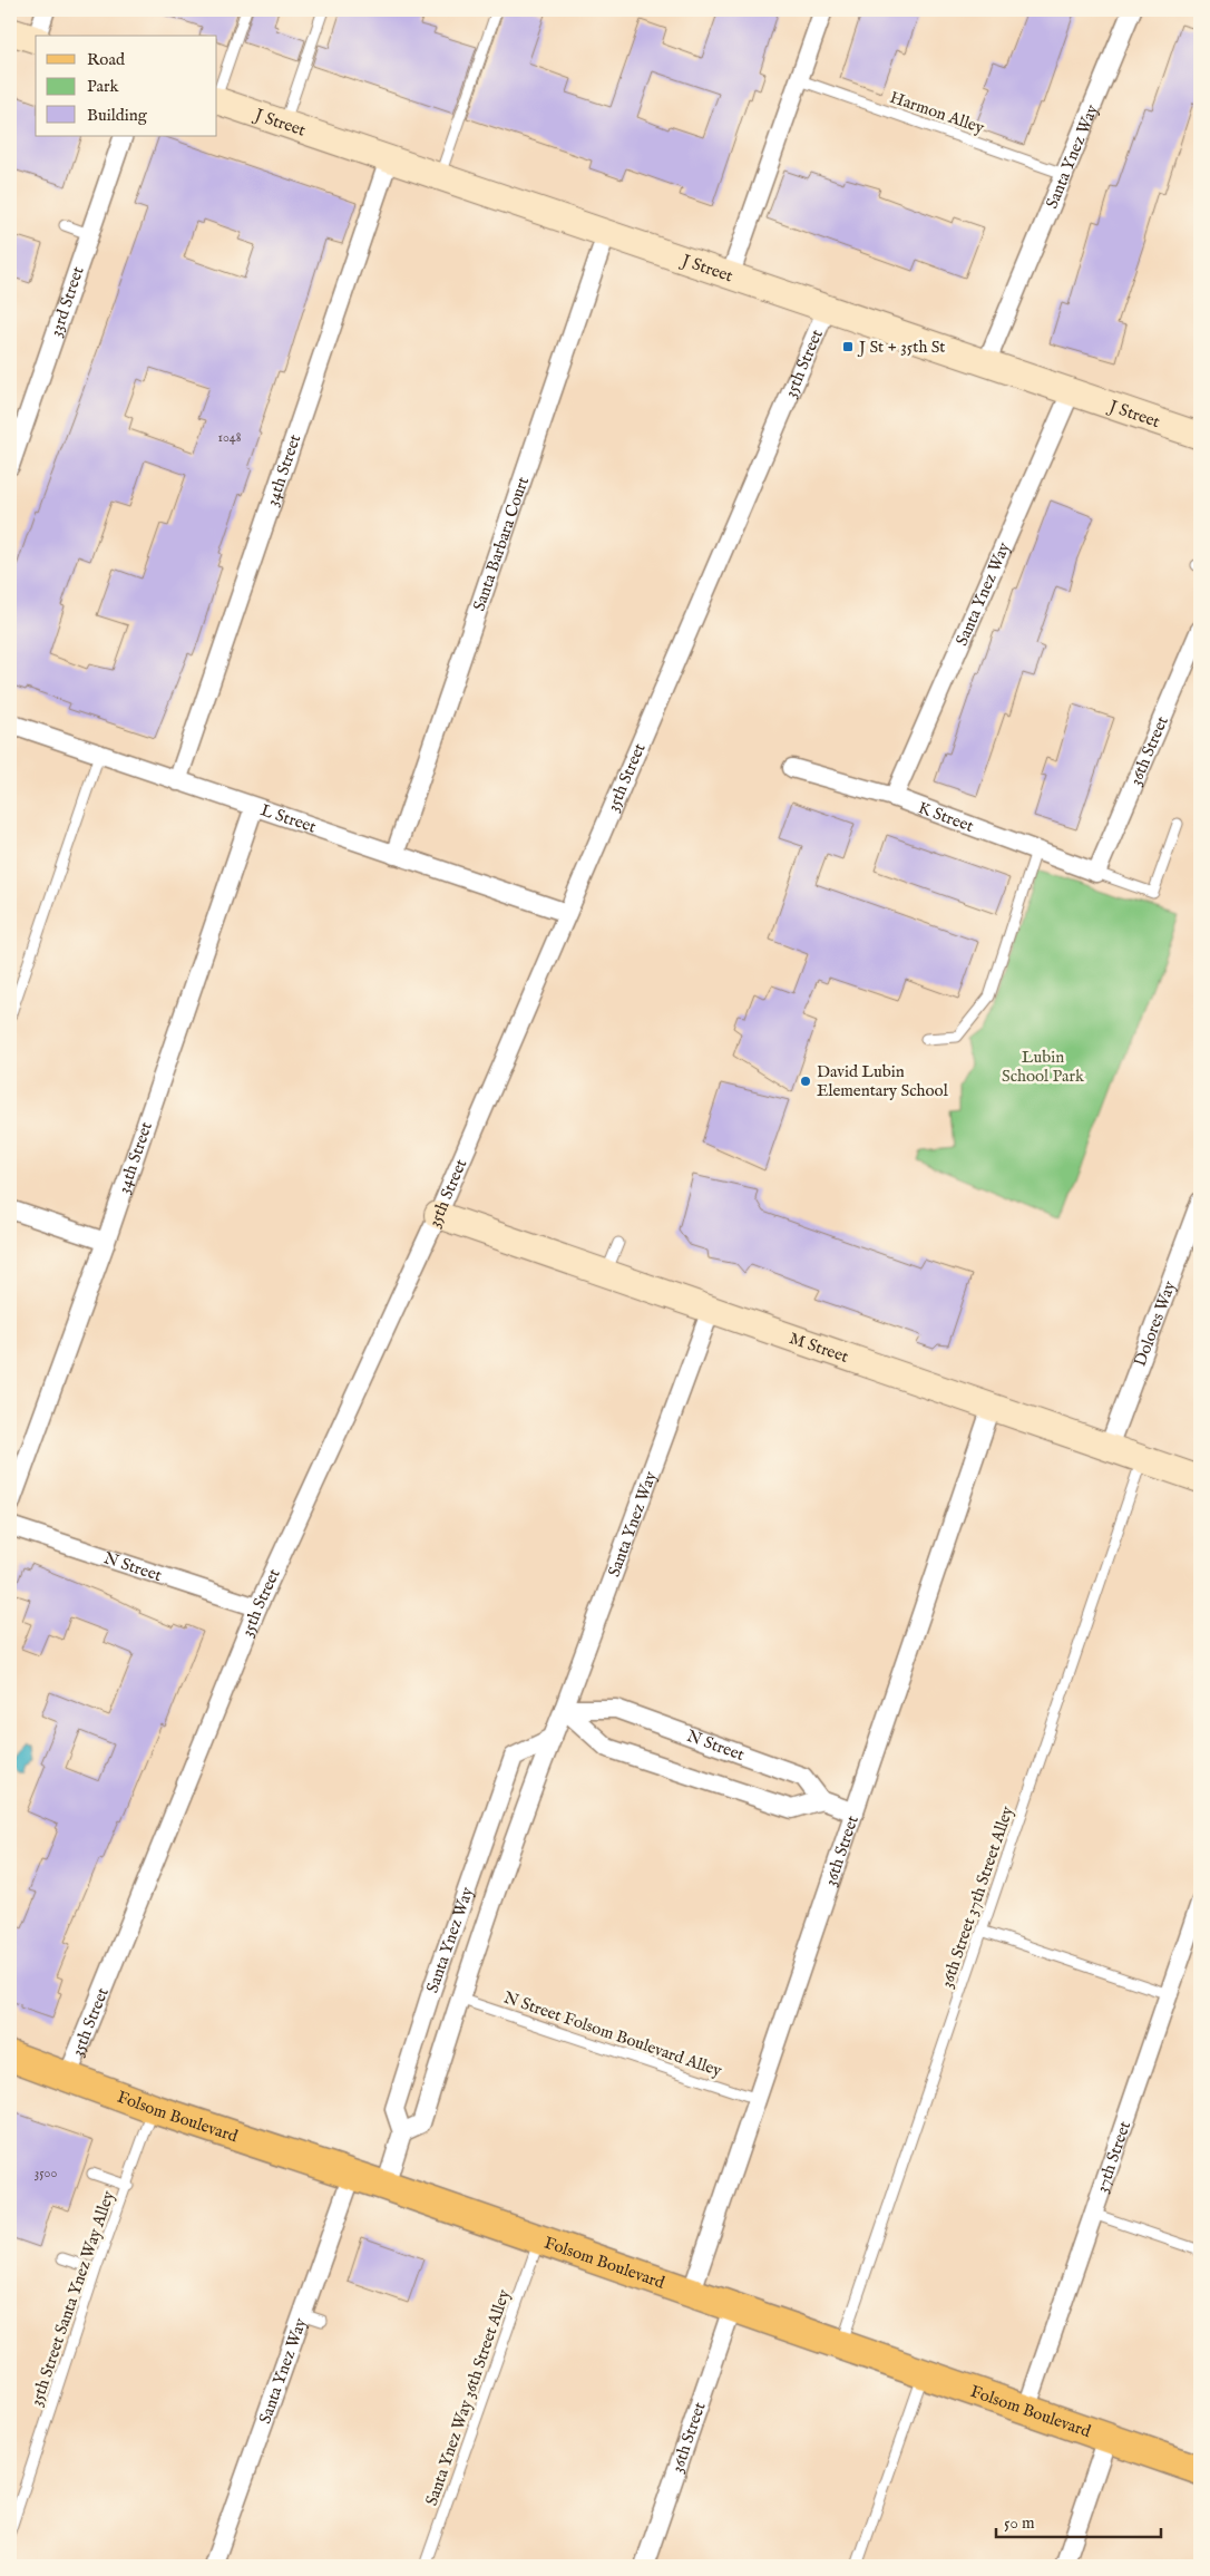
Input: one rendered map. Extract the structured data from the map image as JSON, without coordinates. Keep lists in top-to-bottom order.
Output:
{
  "streets": {
    "main road": ["J Street", "M Street", "Folsom Boulevard"],
    "street": [
      "Santa Ynez Way",
      "33rd Street",
      "35th Street",
      "34th Street",
      "Santa Barbara Court",
      "36th Street",
      "K Street",
      "L Street",
      "Dolores Way",
      "N Street",
      "37th Street"
    ],
    "lane": [
      "Harmon Alley",
      "36th Street 37th Street Alley",
      "N Street Folsom Boulevard Alley",
      "35th Street Santa Ynez Way Alley",
      "Santa Ynez Way 36th Street Alley"
    ]
  },
  "crossings": [
    ["Harmon Alley", "Santa Ynez Way"],
    ["J Street", "Santa Ynez Way"],
    ["J Street", "35th Street"],
    ["J Street", "34th Street"],
    ["J Street", "Santa Barbara Court"],
    ["Santa Ynez Way", "K Street"],
    ["Santa Ynez Way", "M Street"],
    ["Santa Ynez Way", "N Street"],
    ["Santa Ynez Way", "N Street Folsom Boulevard Alley"],
    ["Santa Ynez Way", "Folsom Boulevard"],
    ["35th Street", "L Street"],
    ["35th Street", "M Street"],
    ["35th Street", "N Street"],
    ["35th Street", "Folsom Boulevard"],
    ["34th Street", "L Street"],
    ["Santa Barbara Court", "L Street"],
    ["36th Street", "K Street"],
    ["36th Street", "M Street"],
    ["36th Street", "N Street Folsom Boulevard Alley"],
    ["36th Street", "Folsom Boulevard"],
    ["Dolores Way", "M Street"],
    ["M Street", "36th Street 37th Street Alley"],
    ["36th Street 37th Street Alley", "Folsom Boulevard"],
    ["Folsom Boulevard", "37th Street"],
    ["Folsom Boulevard", "35th Street Santa Ynez Way Alley"],
    ["Folsom Boulevard", "Santa Ynez Way 36th Street Alley"]
  ],
  "parks": ["Lubin School Park"],
  "places": {
    "transit": ["J St + 35th St"],
    "other": ["David Lubin Elementary School"]
  },
  "house_numbers": ["1048", "3500"],
  "legend": ["Road", "Park", "Building"],
  "scale_bar": "50 m"
}
